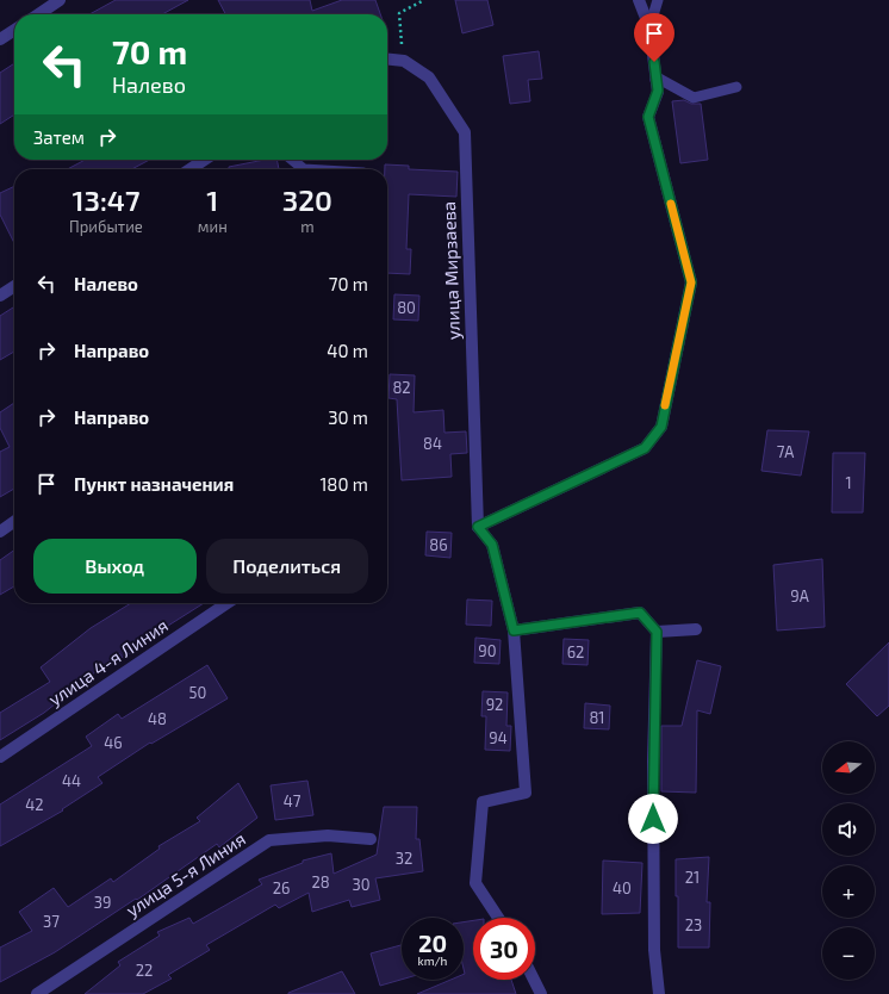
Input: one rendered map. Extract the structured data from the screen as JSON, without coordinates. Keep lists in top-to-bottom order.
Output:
{
  "streets": {
    "street": ["улица Мирзаева", "улица 4-я Линия", "улица 5-я Линия"]
  },
  "house_numbers": [
    "80",
    "82",
    "84",
    "7А",
    "1",
    "86",
    "9А",
    "90",
    "62",
    "50",
    "92",
    "81",
    "48",
    "94",
    "46",
    "44",
    "47",
    "42",
    "32",
    "21",
    "28",
    "30",
    "26",
    "40",
    "39",
    "37",
    "23",
    "22"
  ],
  "north": "left",
  "page": {
    "turn": ["70 m", "Налево"],
    "then": "Затем",
    "eta": [
      "13:47",
      "Прибытие",
      "1",
      "мин",
      "320",
      "m"
    ],
    "list": [
      {
        "name": "Налево",
        "value": "70 m"
      },
      {
        "name": "Направо",
        "value": "40 m"
      },
      {
        "name": "Направо",
        "value": "30 m"
      },
      {
        "name": "Пункт назначения",
        "value": "180 m"
      }
    ],
    "buttons": ["Выход", "Поделиться"],
    "map_buttons": ["+", "−"],
    "speed": "20 km/h",
    "limit": "30"
  }
}
